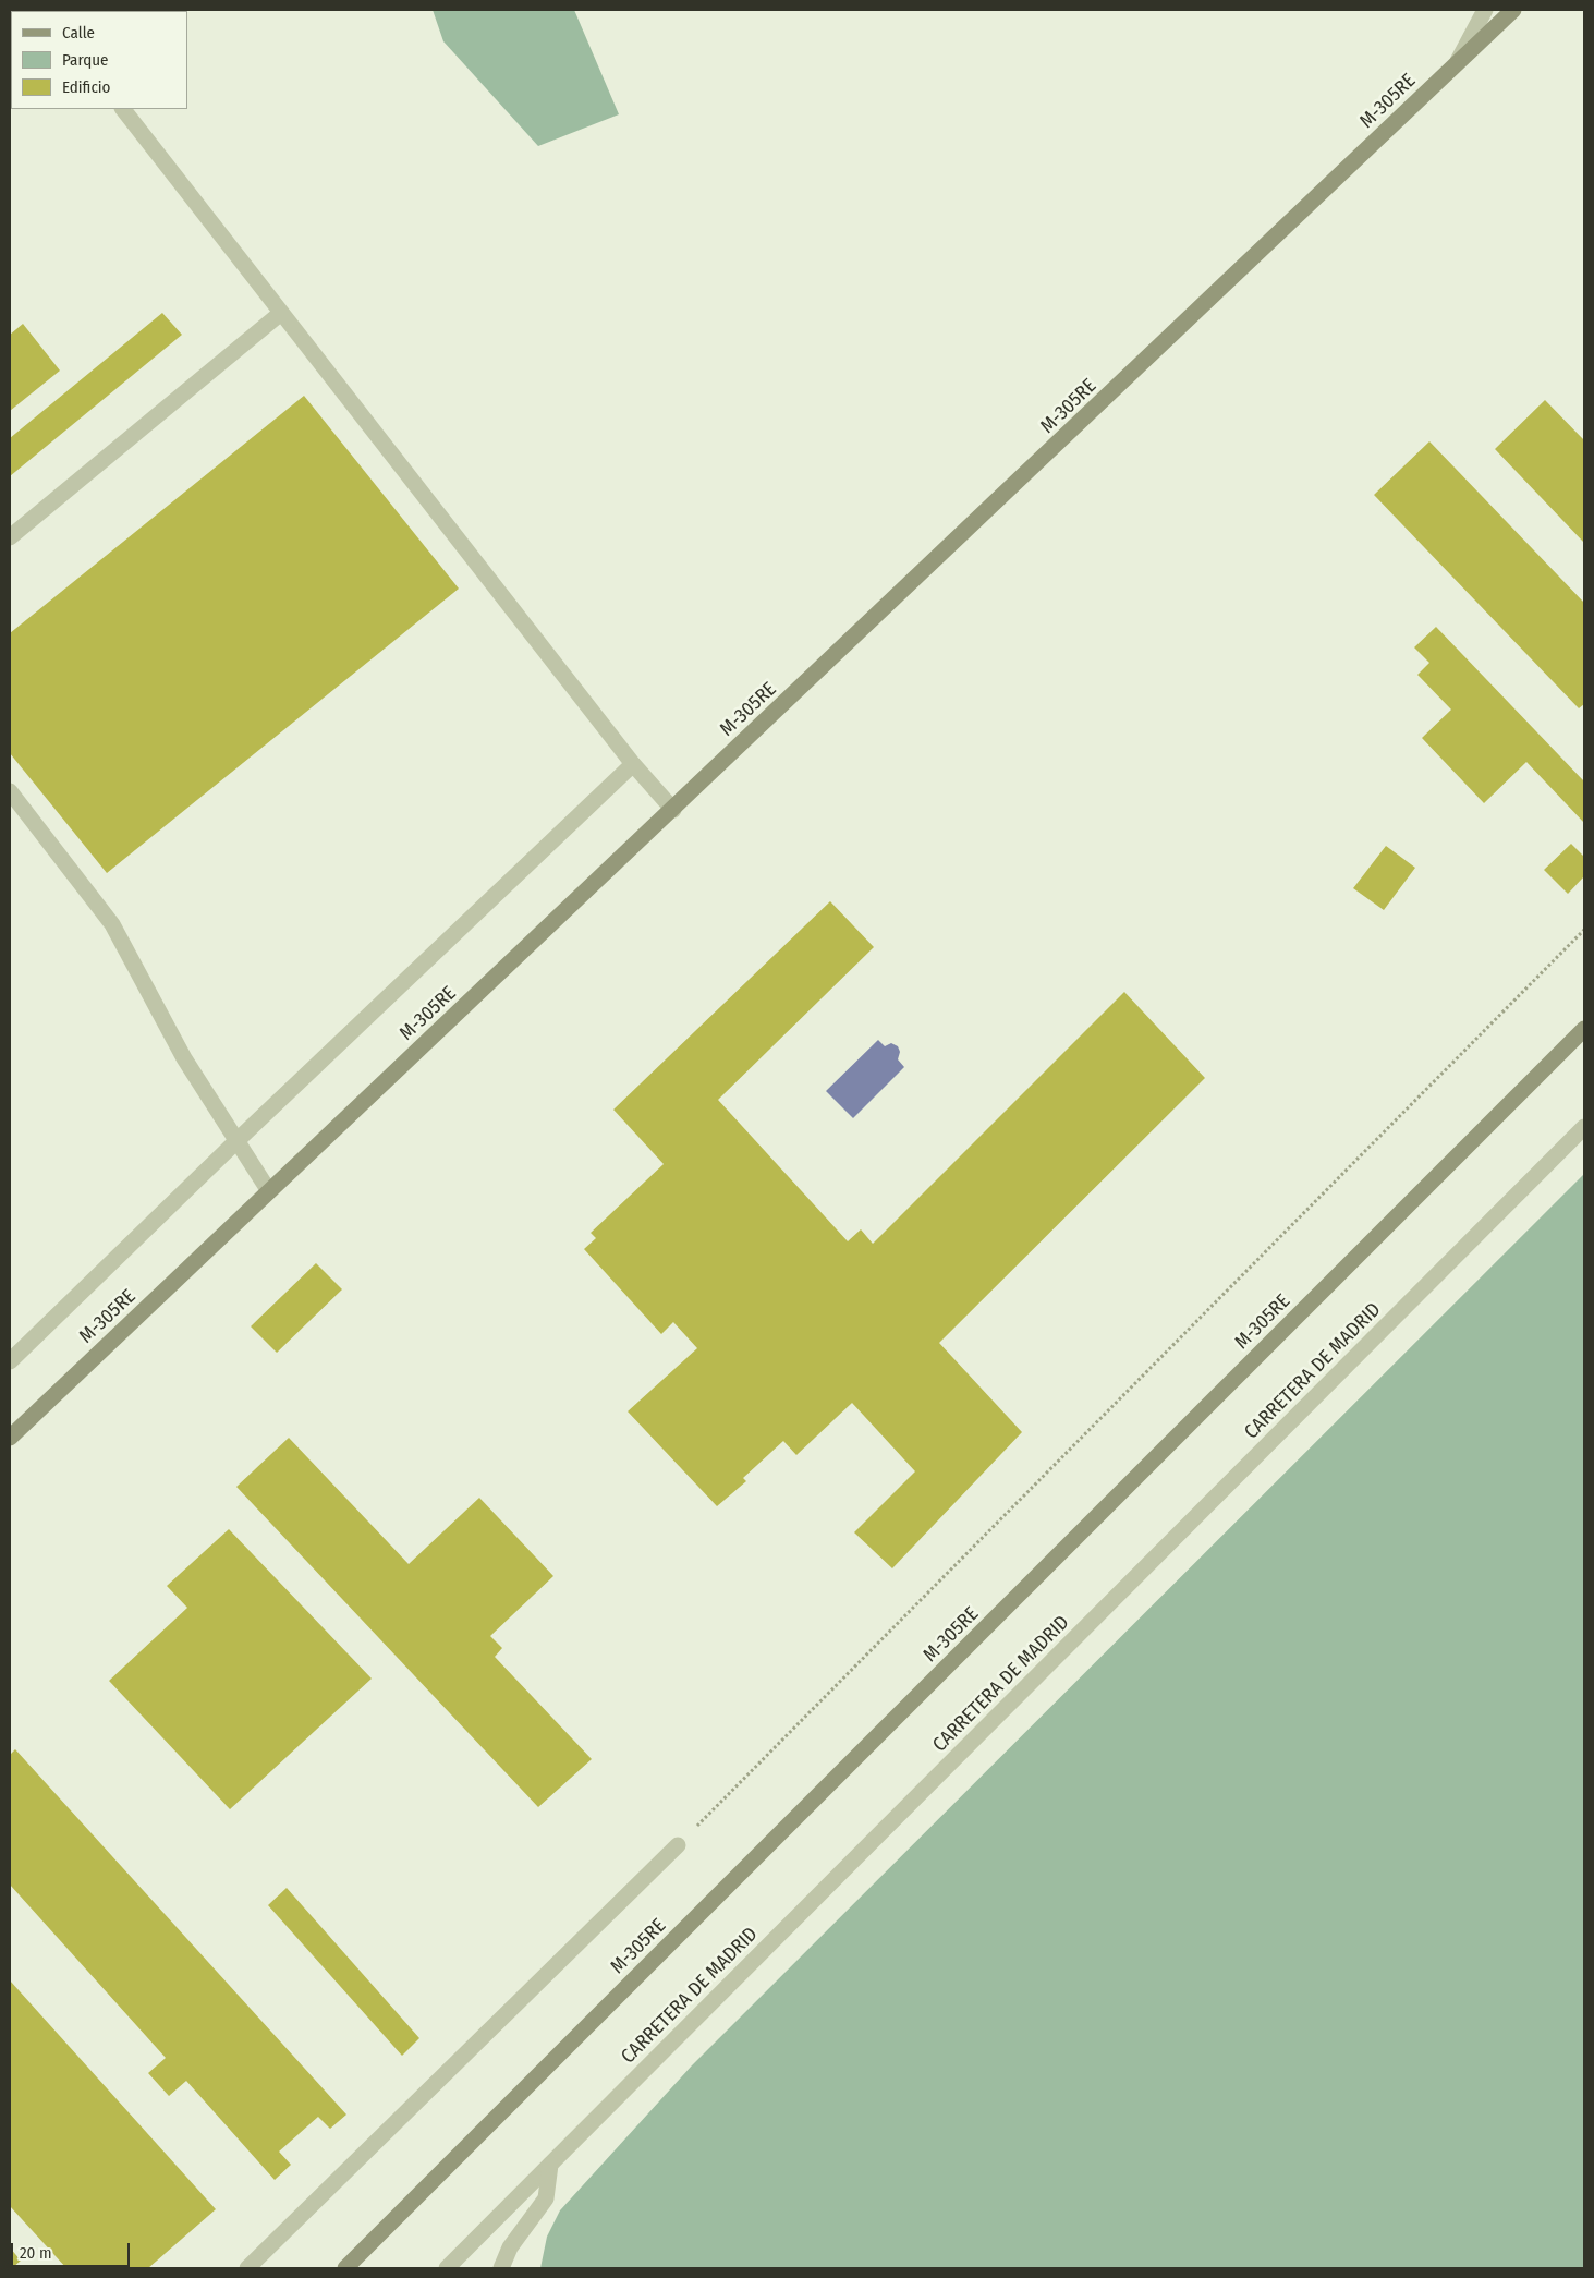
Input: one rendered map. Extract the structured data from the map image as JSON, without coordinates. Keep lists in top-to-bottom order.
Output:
{
  "streets": {
    "main road": ["M-305RE"],
    "street": ["CARRETERA DE MADRID"]
  },
  "legend": ["Calle", "Parque", "Edificio"],
  "scale_bar": "20 m"
}
